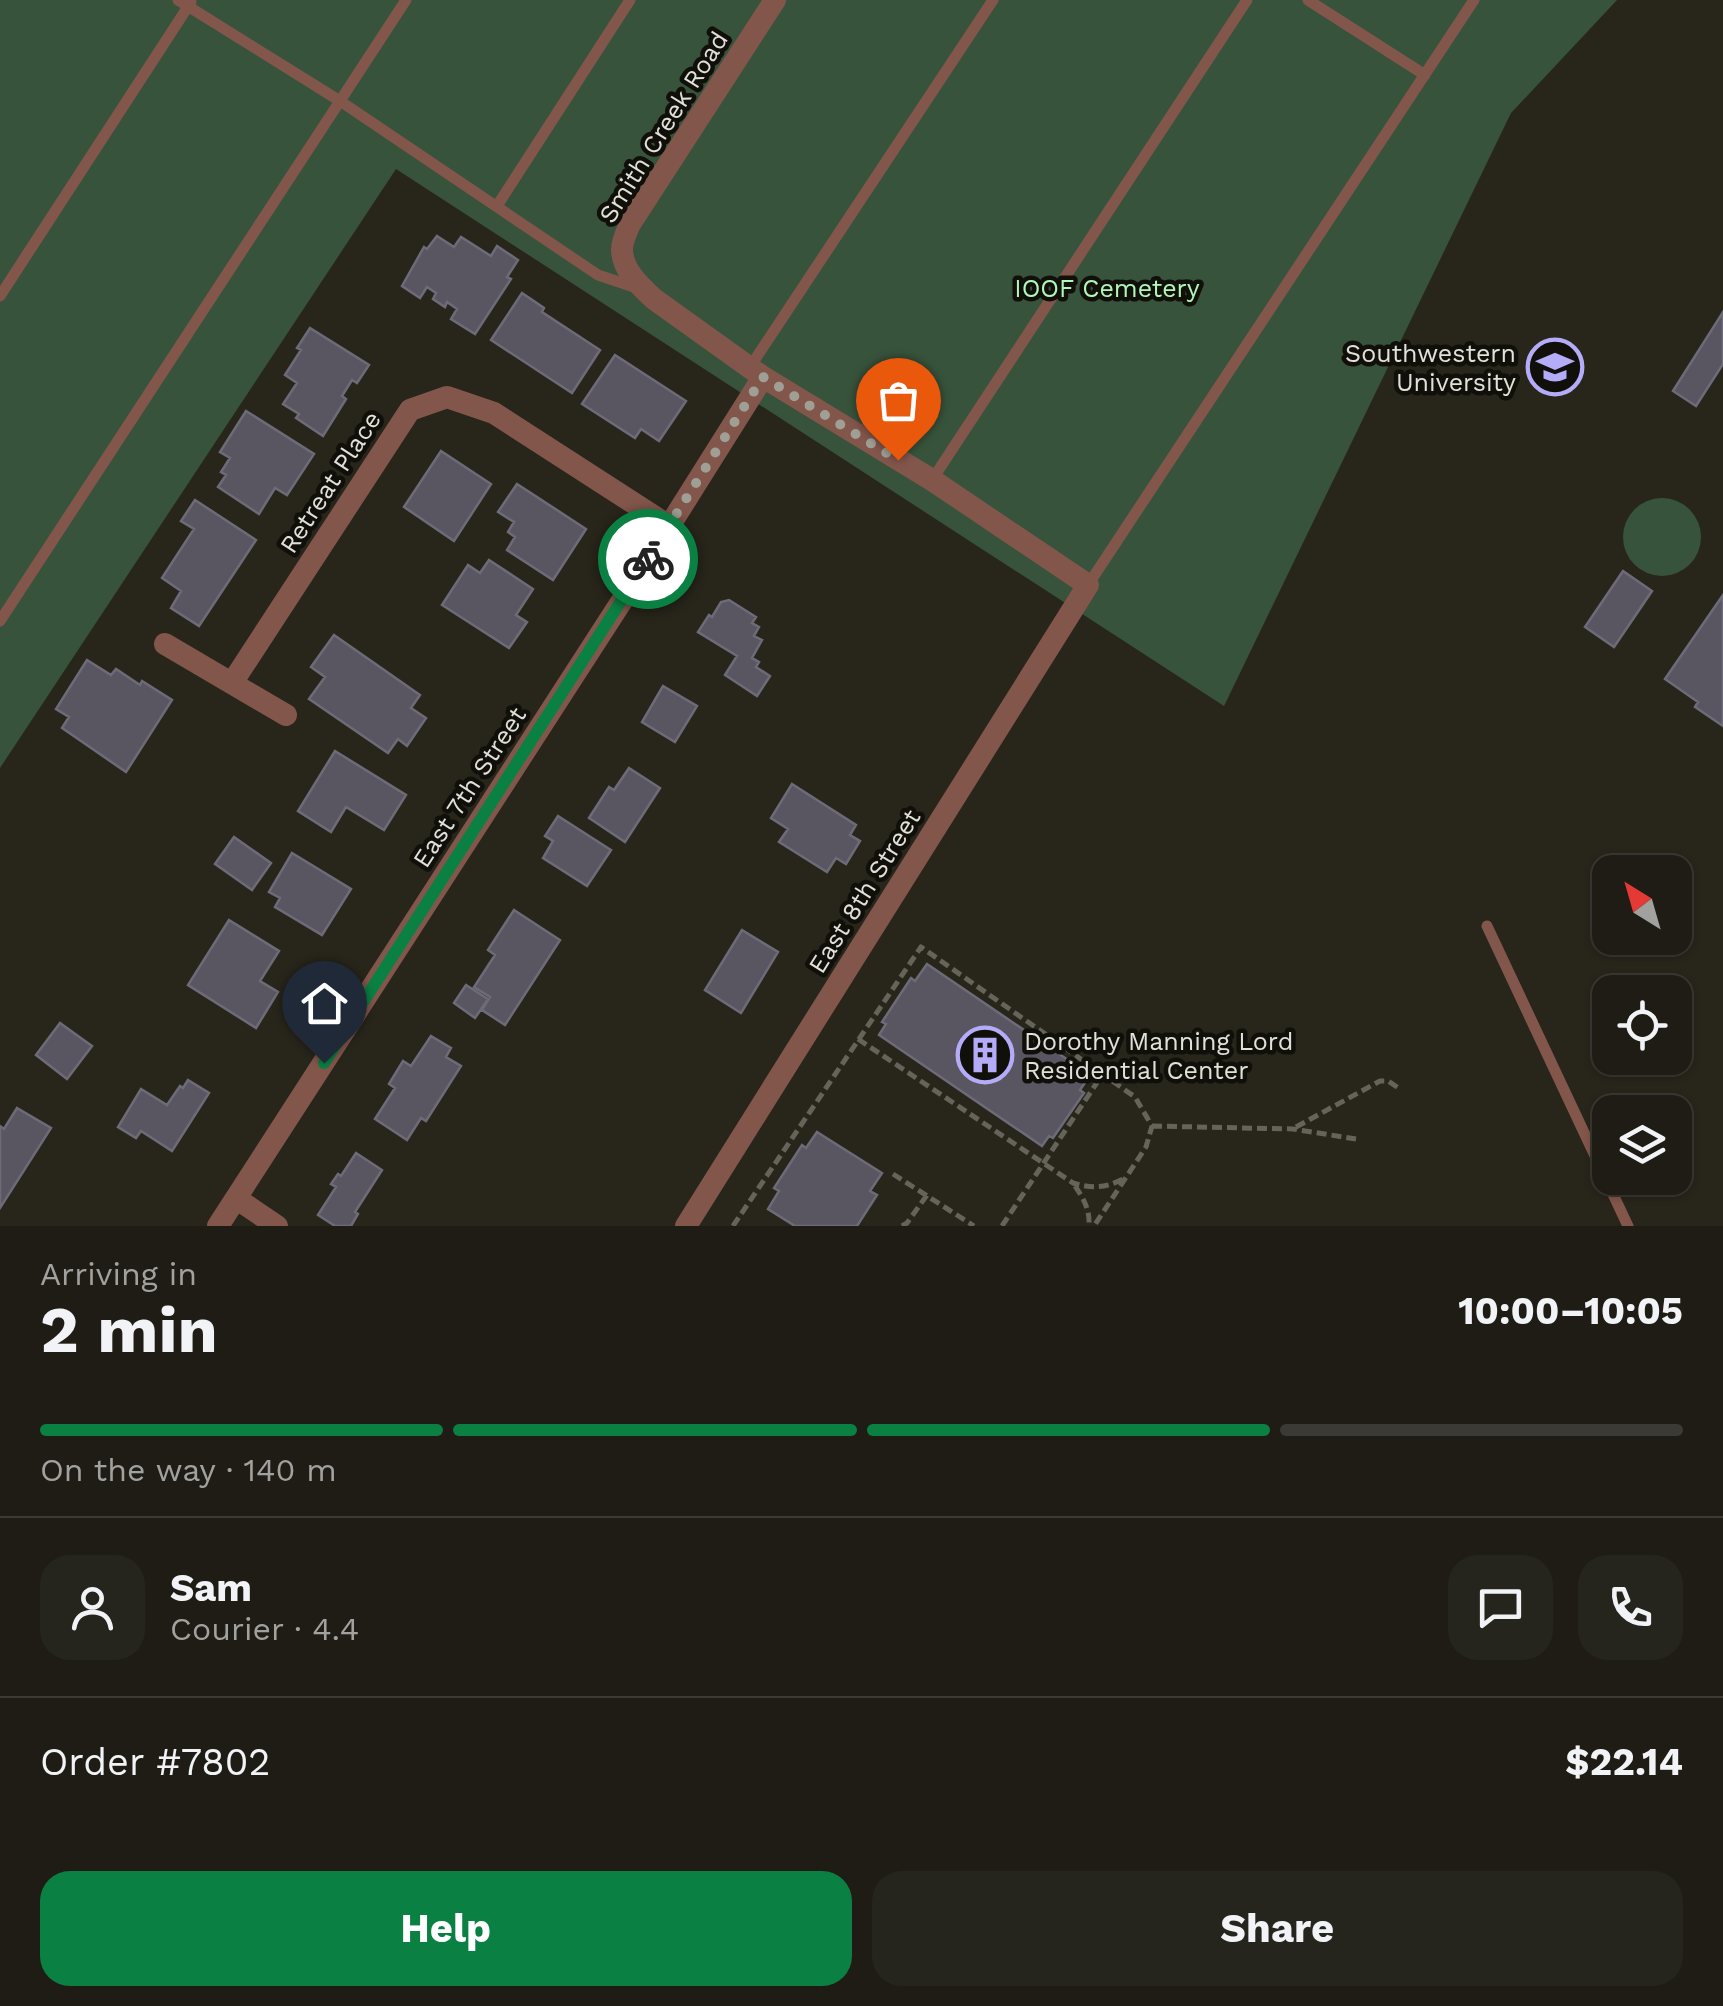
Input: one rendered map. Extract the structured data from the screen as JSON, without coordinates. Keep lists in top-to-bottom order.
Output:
{
  "streets": {
    "street": [
      "Smith Creek Road",
      "Retreat Place",
      "East 7th Street",
      "East 8th Street"
    ]
  },
  "crossings": [
    ["Smith Creek Road", "East 7th Street"],
    ["Smith Creek Road", "East 8th Street"],
    ["Retreat Place", "East 7th Street"]
  ],
  "parks": ["IOOF Cemetery"],
  "places": {
    "school or university": ["Southwestern University"],
    "building": ["Dorothy Manning Lord Residential Center"]
  },
  "north": "top left",
  "page": {
    "heading": ["2 min", "Arriving in", "10:00–10:05"],
    "panel": [
      "Sam",
      "Courier · 4.4",
      "Order #7802",
      "$22.14"
    ],
    "bar": "On the way · 140 m",
    "buttons": ["Help", "Share"]
  }
}
